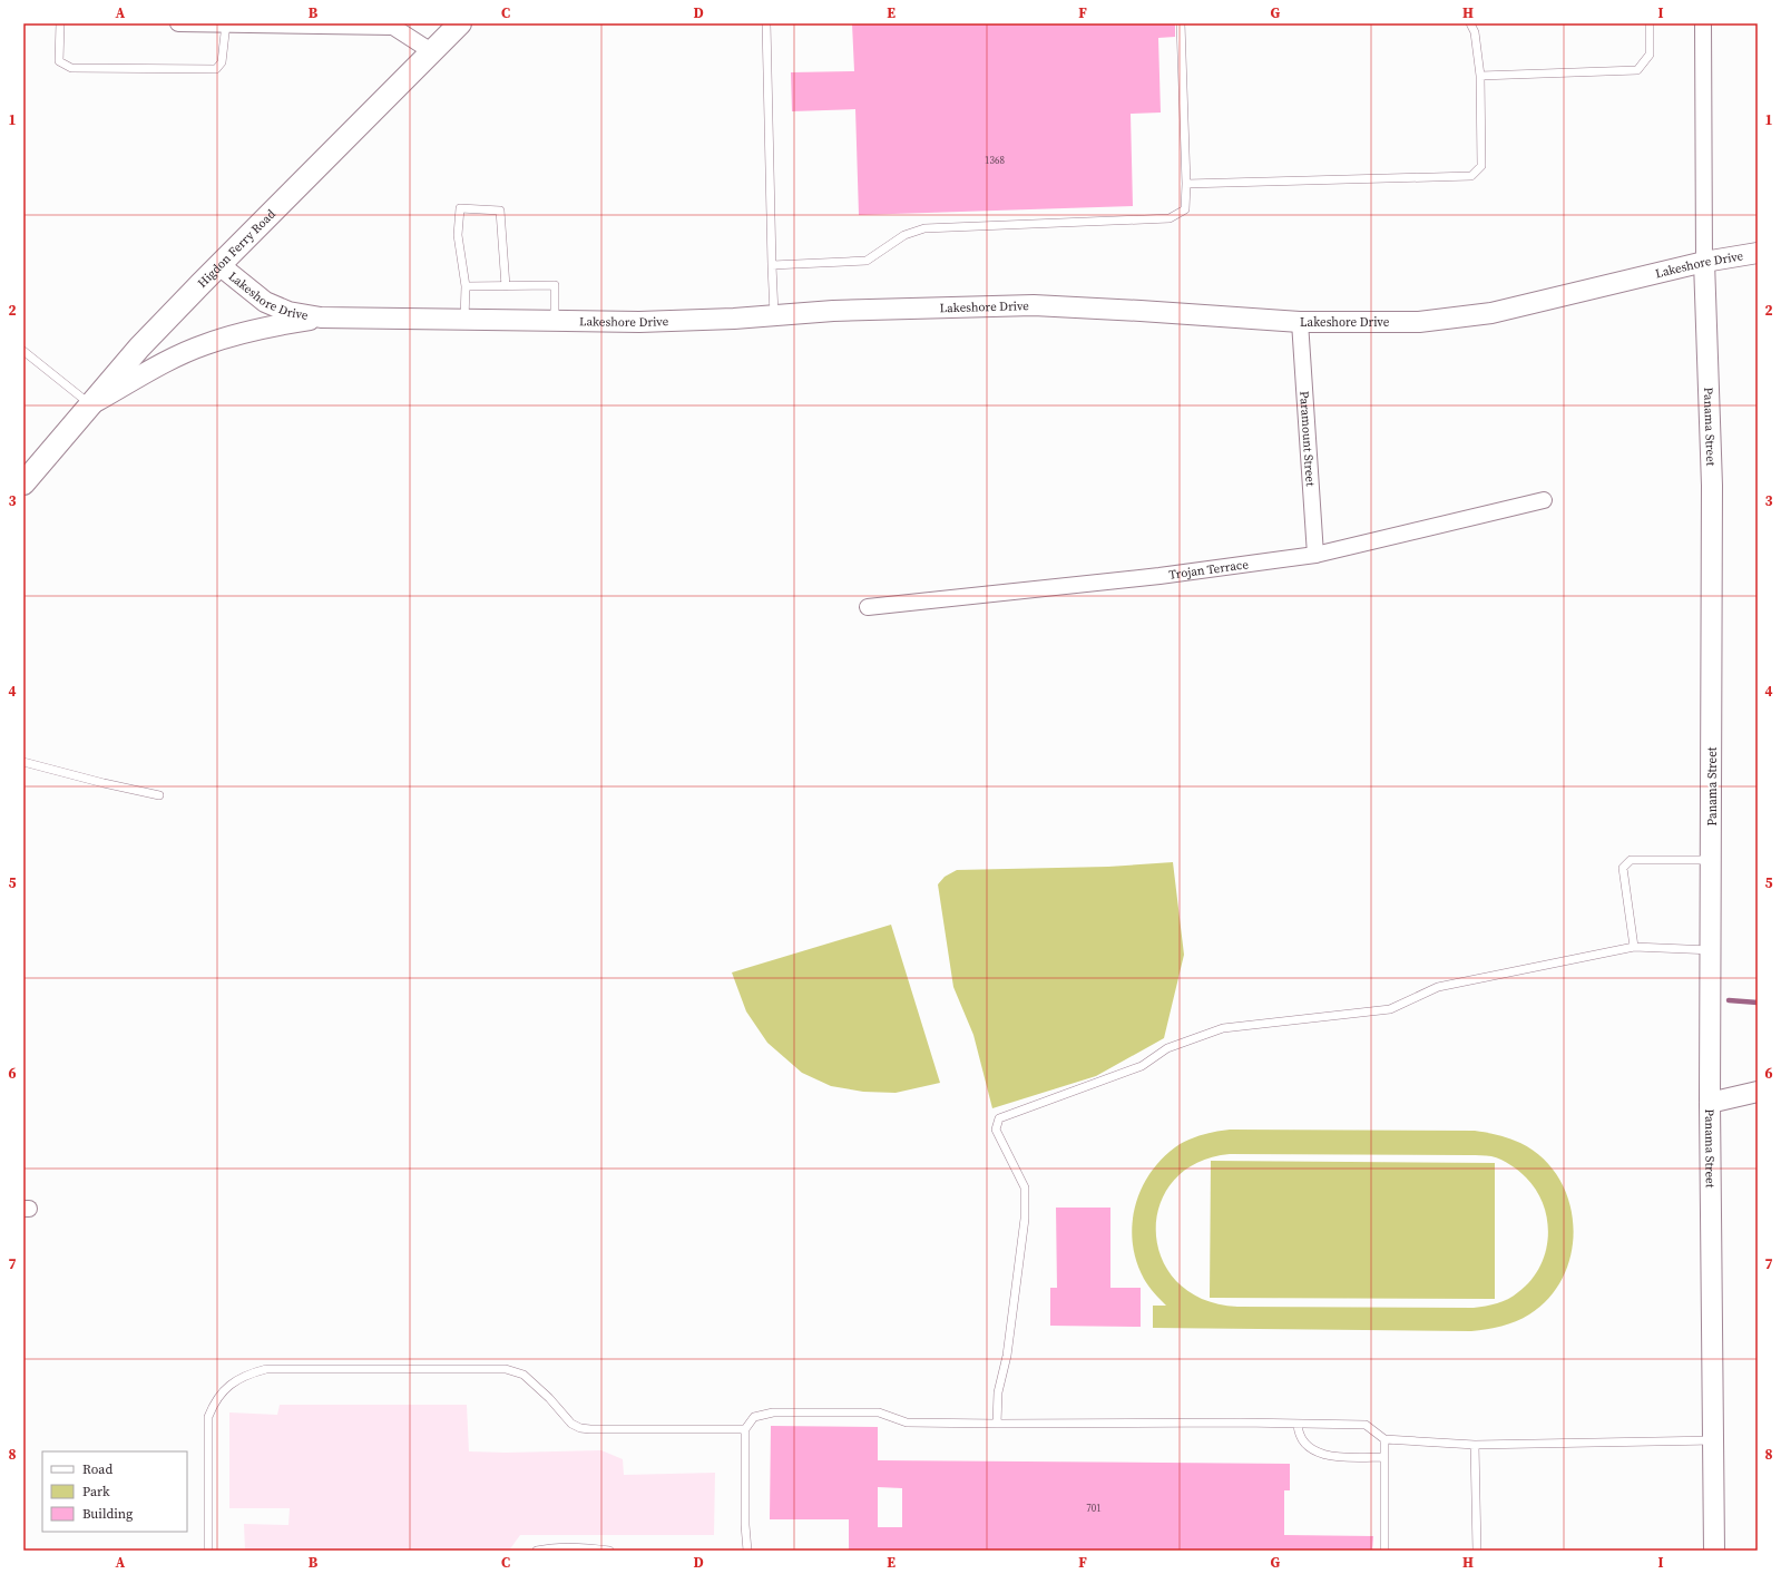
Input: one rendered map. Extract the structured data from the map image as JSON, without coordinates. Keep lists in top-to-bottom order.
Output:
{
  "streets": {
    "main road": ["Higdon Ferry Road"],
    "street": [
      "Lakeshore Drive",
      "Panama Street",
      "Paramount Street",
      "Trojan Terrace"
    ]
  },
  "crossings": [
    ["Higdon Ferry Road", "Lakeshore Drive"],
    ["Lakeshore Drive", "Panama Street"],
    ["Lakeshore Drive", "Paramount Street"],
    ["Paramount Street", "Trojan Terrace"]
  ],
  "house_numbers": ["1368", "701"],
  "legend": ["Road", "Park", "Building"],
  "grid": {
    "columns": [
      "A",
      "B",
      "C",
      "D",
      "E",
      "F",
      "G",
      "H",
      "I"
    ],
    "rows": [
      "1",
      "2",
      "3",
      "4",
      "5",
      "6",
      "7",
      "8"
    ]
  }
}
